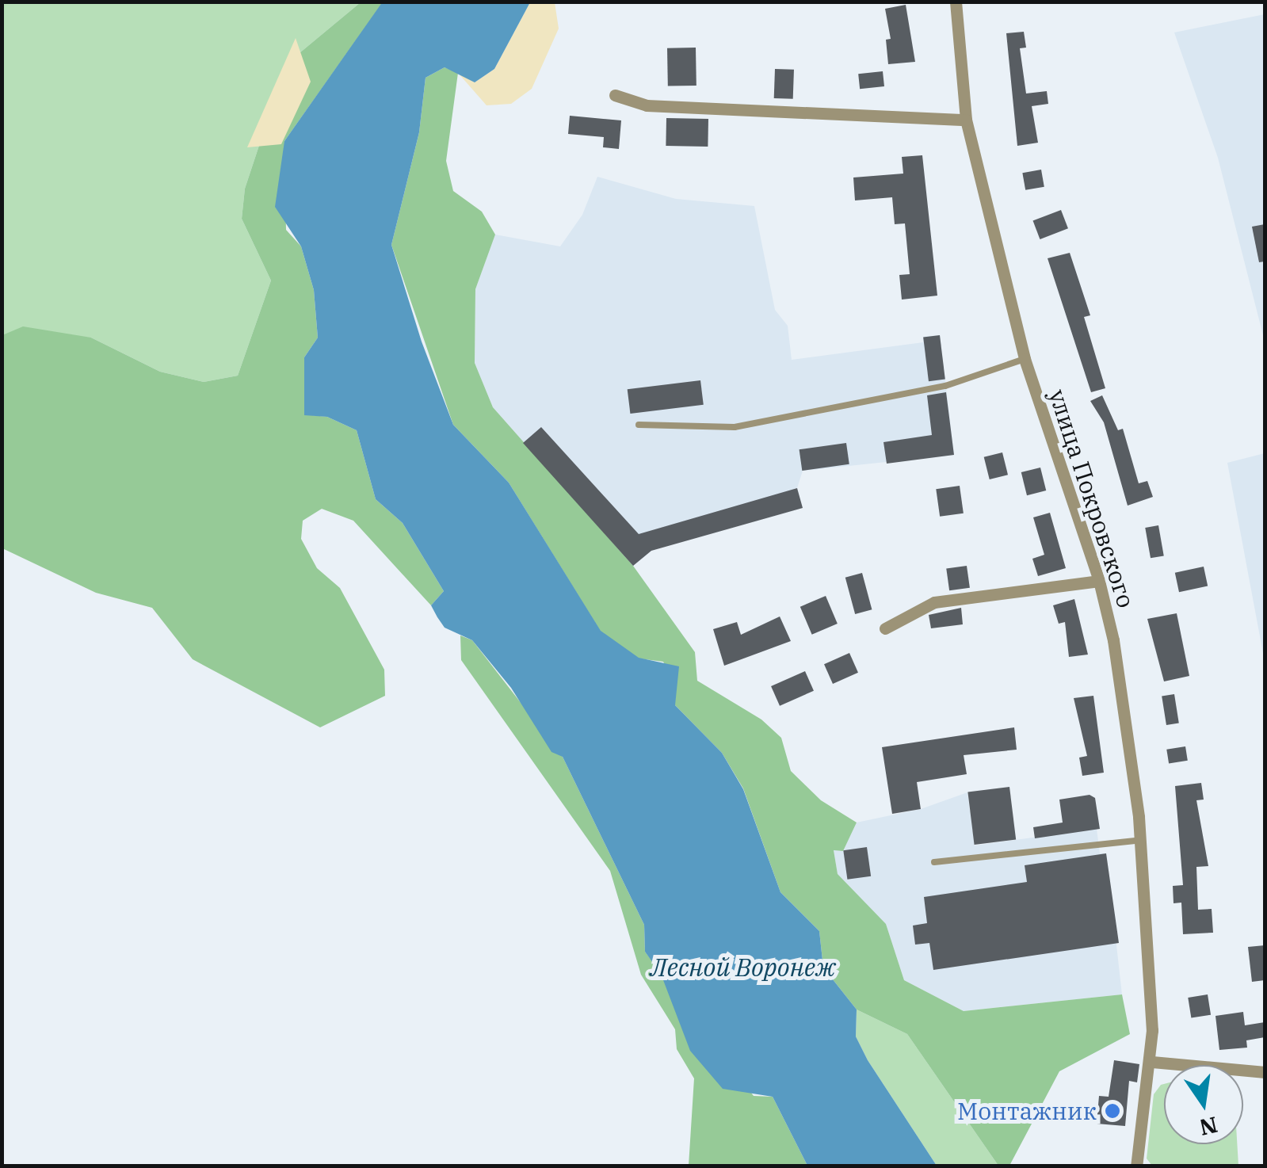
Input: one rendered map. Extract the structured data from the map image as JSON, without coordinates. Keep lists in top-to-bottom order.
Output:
{
  "streets": {
    "street": ["улица Покровского"]
  },
  "water": ["Лесной Воронеж"],
  "places": ["Монтажник"],
  "north": "bottom"
}
